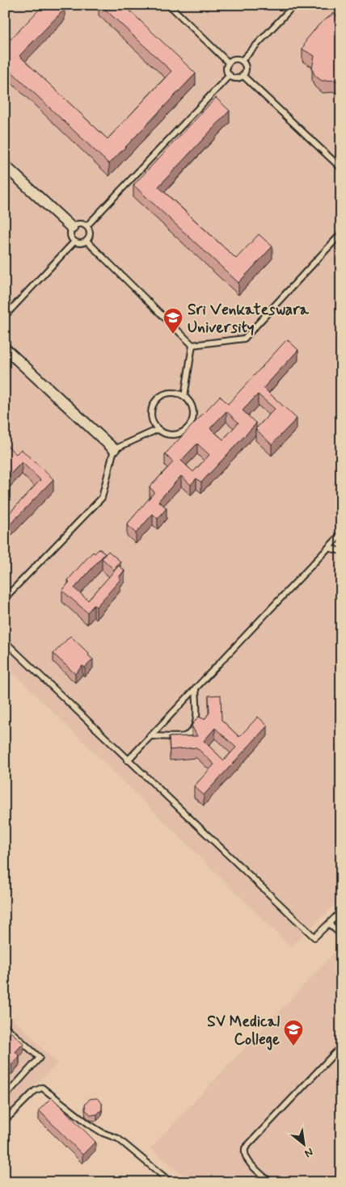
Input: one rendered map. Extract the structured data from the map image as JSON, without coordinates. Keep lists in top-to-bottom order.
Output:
{
  "places": {
    "school or university": ["Sri Venkateswara University", "SV Medical College"]
  },
  "north": "bottom right"
}
